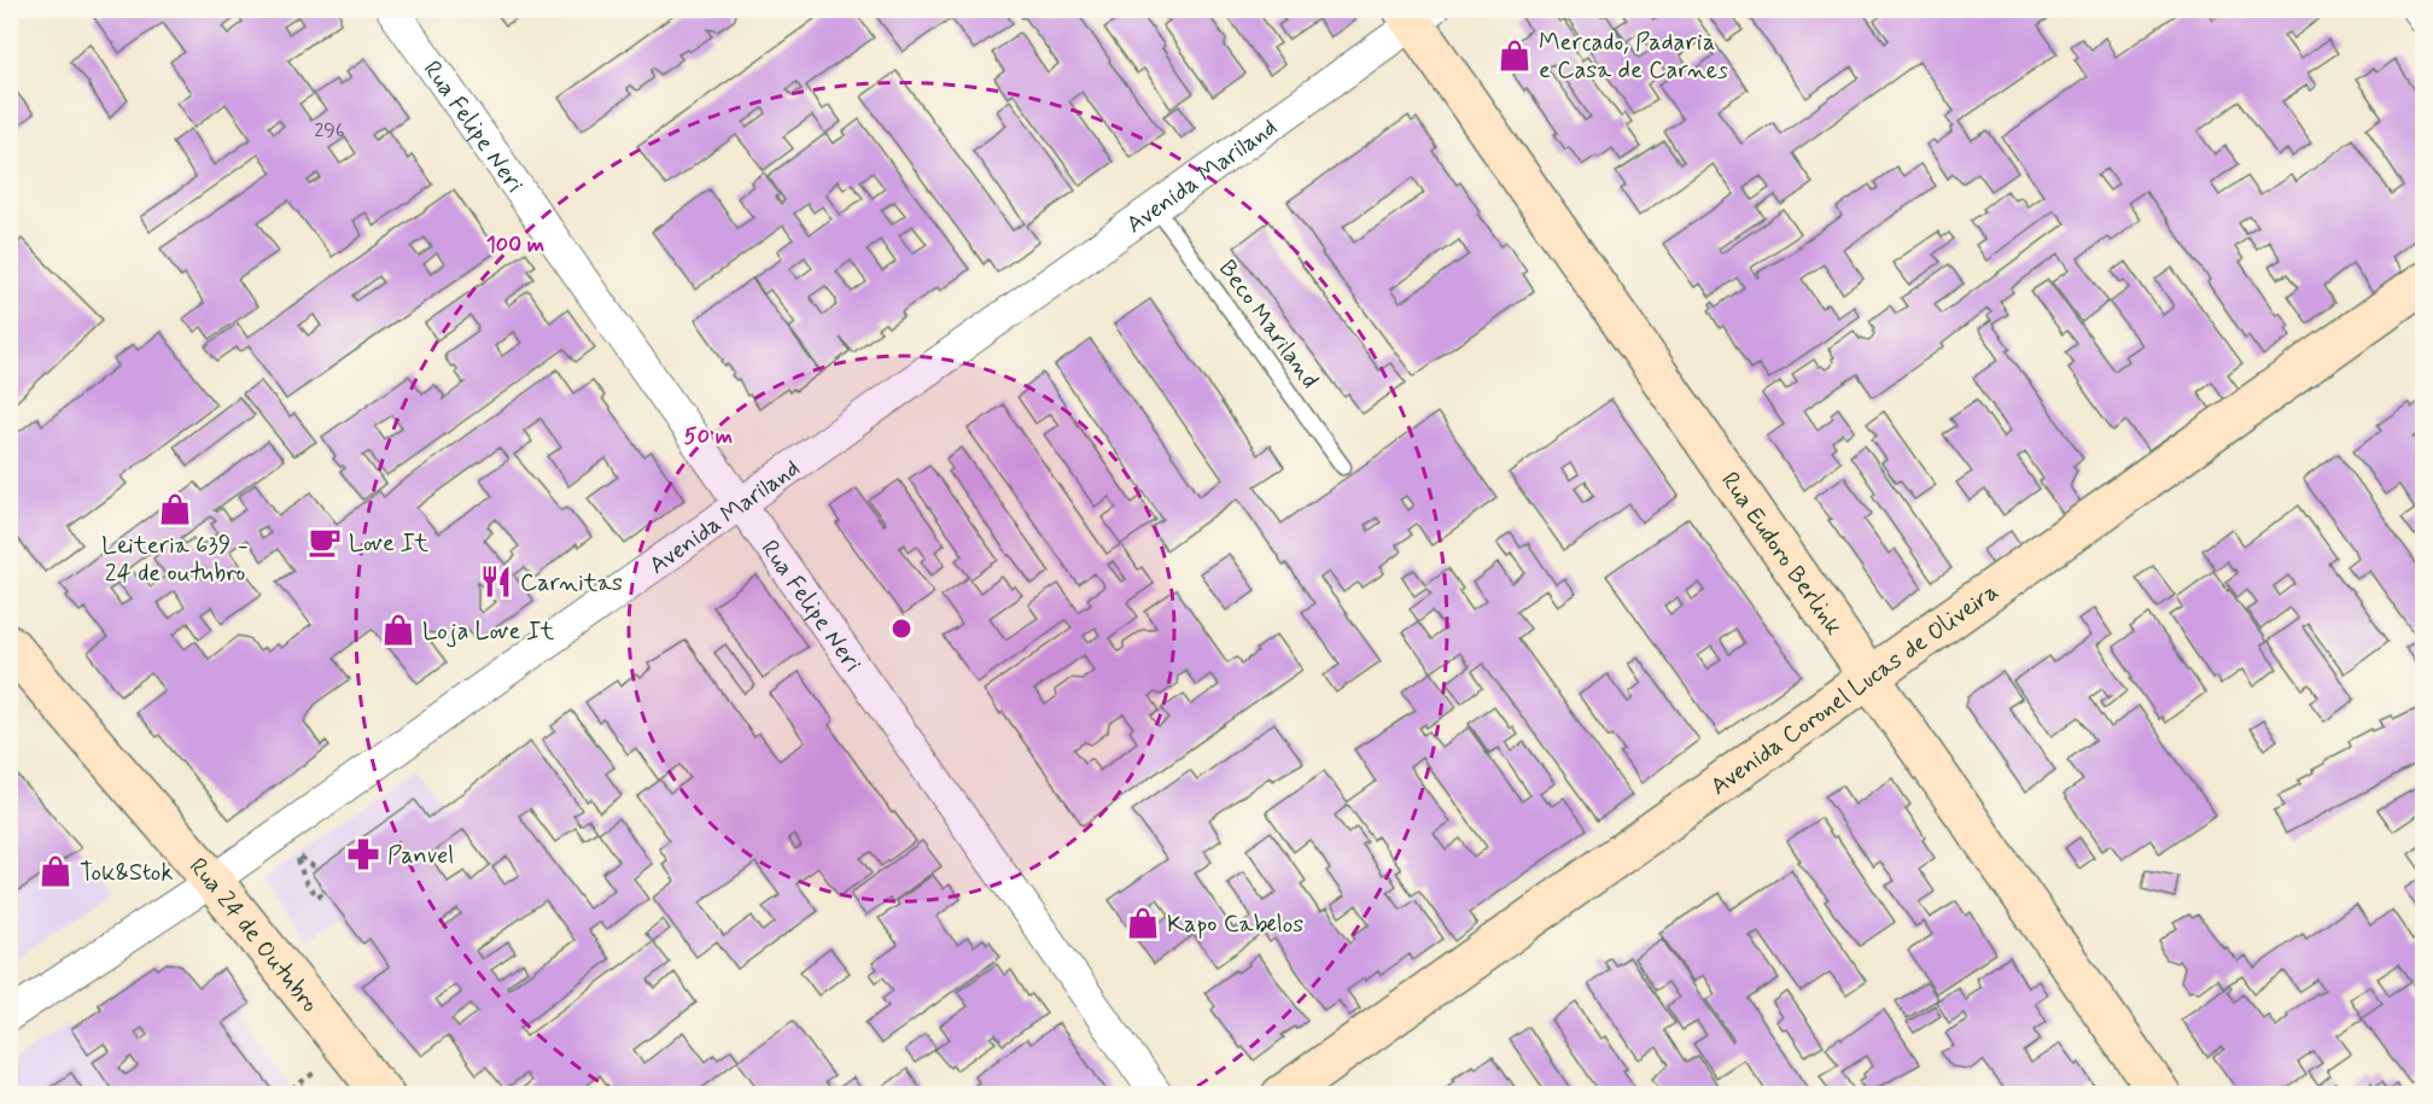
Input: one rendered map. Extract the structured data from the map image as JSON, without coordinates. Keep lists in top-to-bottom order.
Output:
{
  "streets": {
    "street": [
      "Rua Felipe Neri",
      "Avenida Mariland",
      "Rua Eudoro Berlink",
      "Avenida Coronel Lucas de Oliveira",
      "Rua 24 de Outubro"
    ],
    "lane": ["Beco Mariland"]
  },
  "crossings": [
    ["Rua Felipe Neri", "Avenida Mariland"],
    ["Avenida Mariland", "Beco Mariland"],
    ["Avenida Mariland", "Rua Eudoro Berlink"],
    ["Avenida Mariland", "Rua 24 de Outubro"],
    ["Rua Eudoro Berlink", "Avenida Coronel Lucas de Oliveira"]
  ],
  "places": {
    "shop": [
      "Mercado, Padaria e Casa de Carnes",
      "Leiteria 639 - 24 de outubro",
      "Loja Love It",
      "Tok&Stok",
      "Kapo Cabelos"
    ],
    "cafe": ["Love It"],
    "restaurant": ["Carnitas"],
    "pharmacy": ["Panvel"]
  },
  "house_numbers": ["296"],
  "rings": ["100 m", "50 m"]
}
